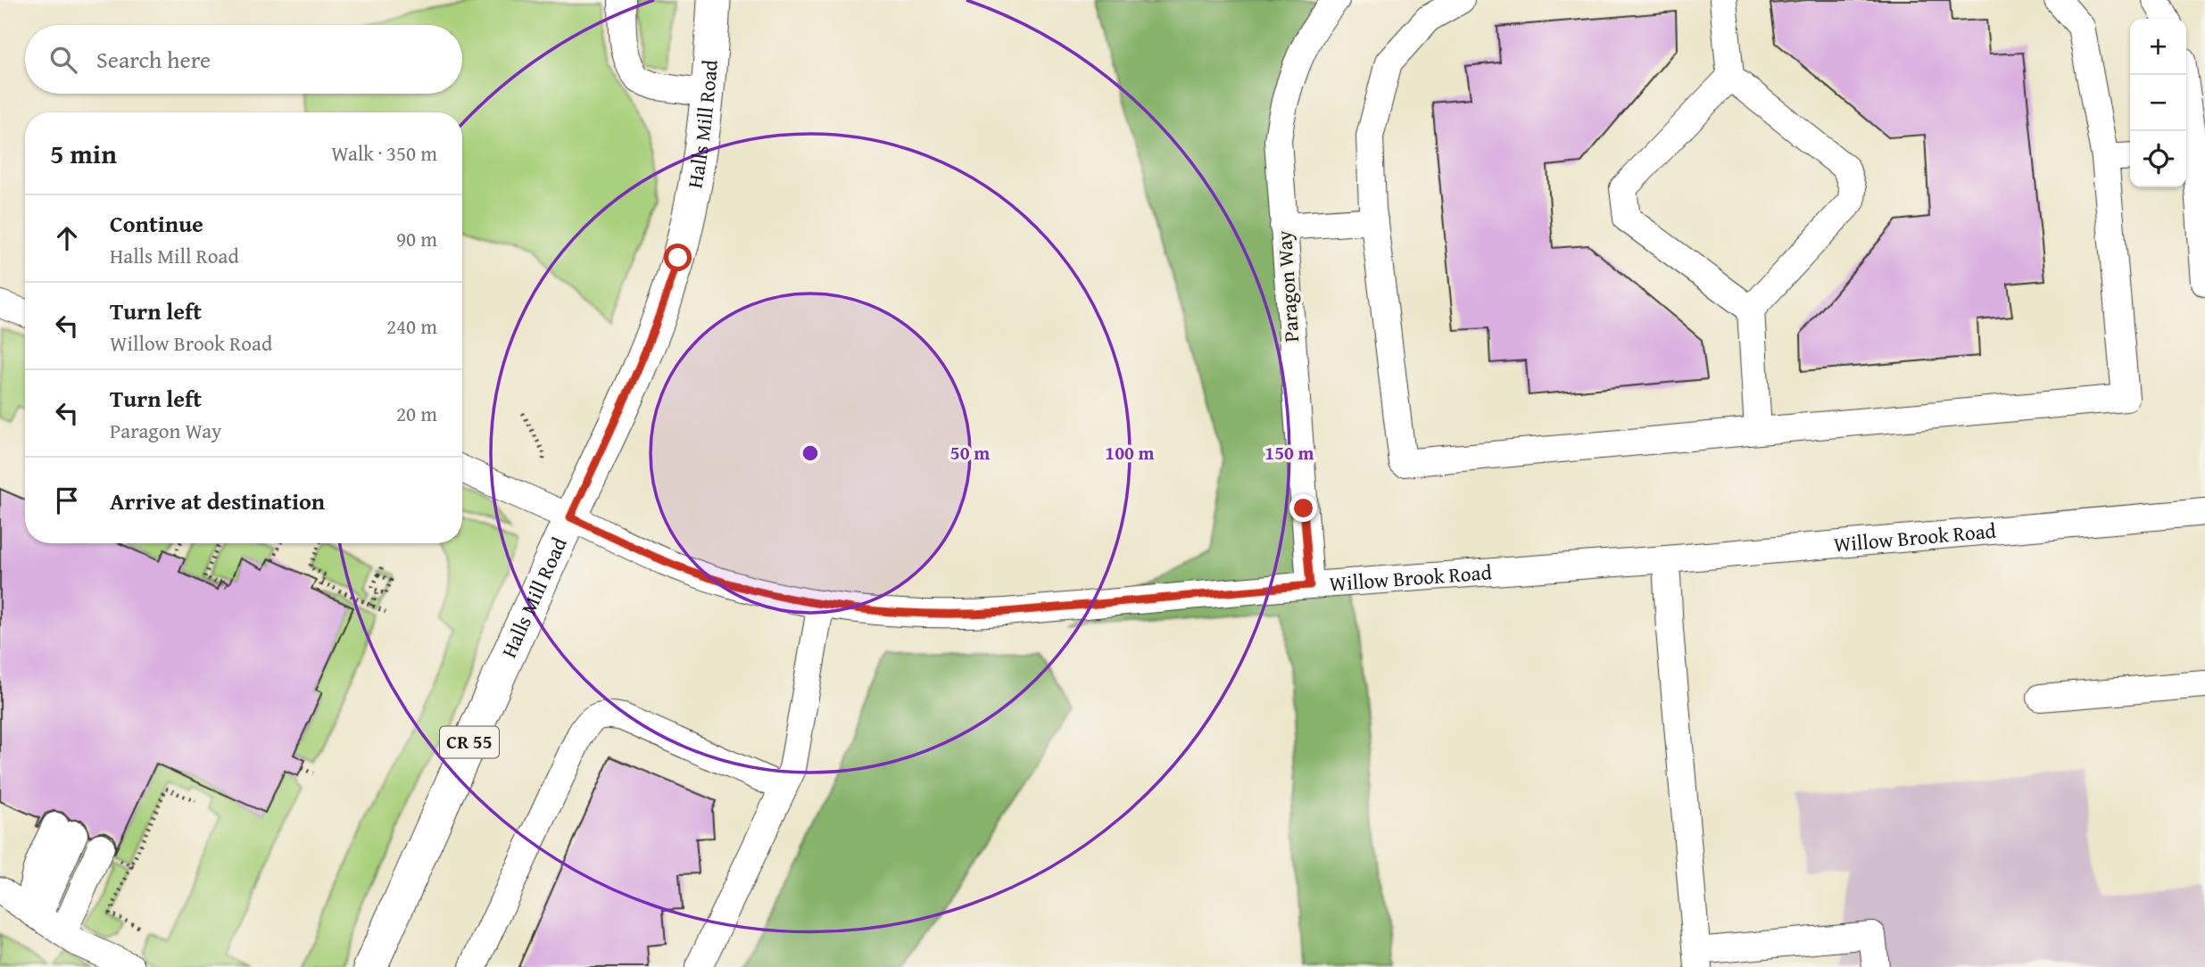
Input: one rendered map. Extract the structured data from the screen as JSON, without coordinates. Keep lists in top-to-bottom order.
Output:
{
  "streets": {
    "main road": ["Halls Mill Road", "CR 55"],
    "street": ["Paragon Way", "Willow Brook Road"]
  },
  "crossings": [
    ["Halls Mill Road", "Willow Brook Road"],
    ["Paragon Way", "Willow Brook Road"]
  ],
  "page": {
    "map_buttons": ["+", "−"],
    "search": "Search here",
    "heading": ["5 min", "Walk · 350 m"],
    "list": [
      ["Continue", "Halls Mill Road", "90 m"],
      ["Turn left", "Willow Brook Road", "240 m"],
      ["Turn left", "Paragon Way", "20 m"],
      "Arrive at destination"
    ]
  },
  "rings": ["50 m", "100 m", "150 m"]
}
